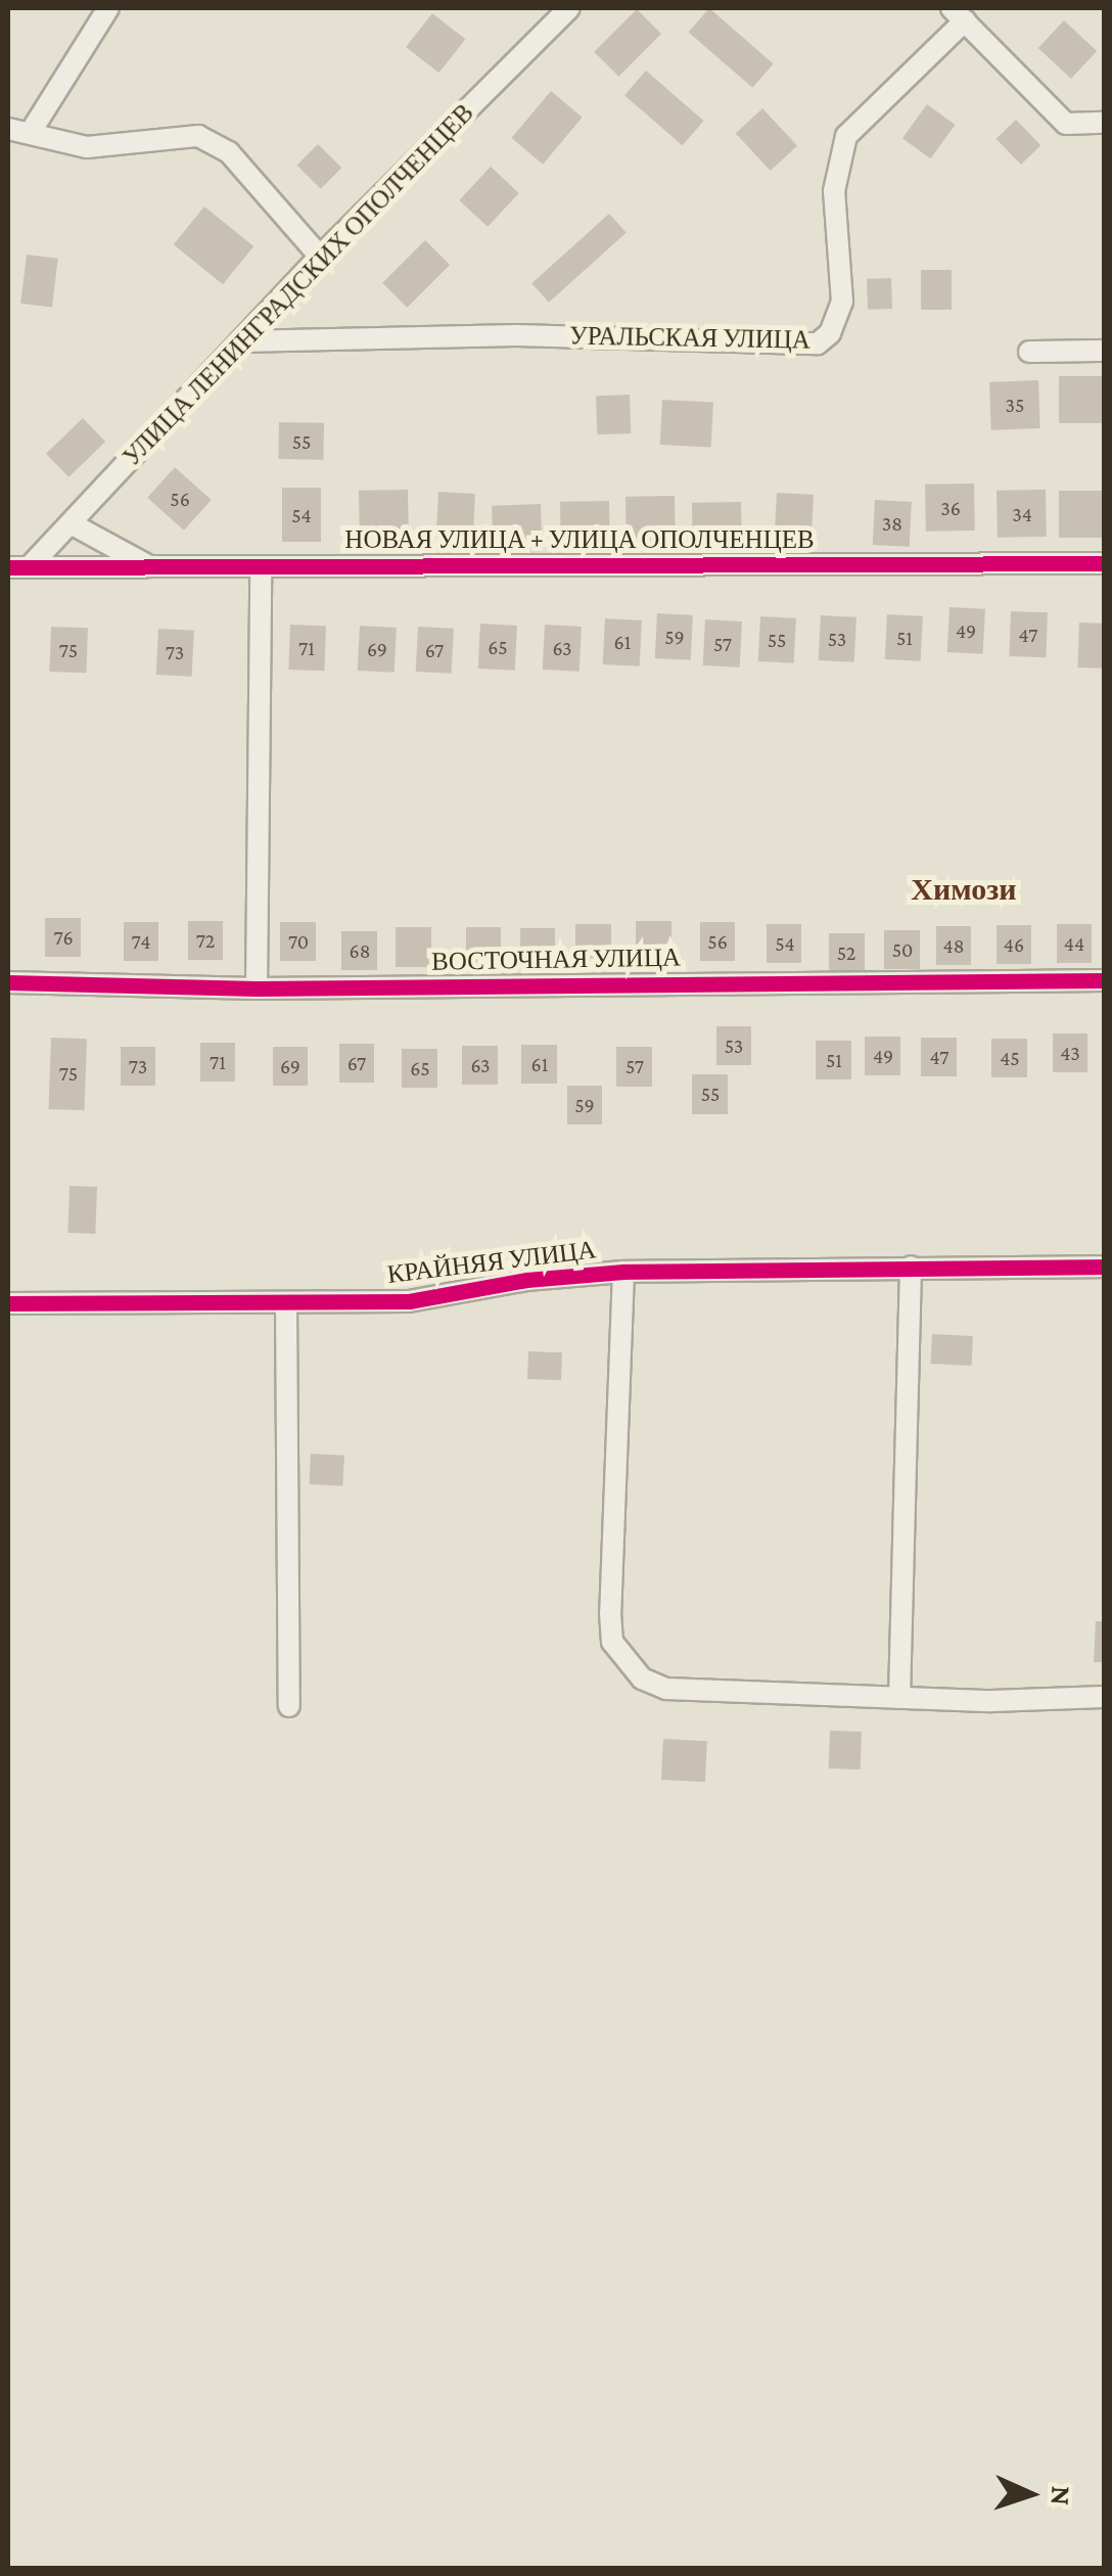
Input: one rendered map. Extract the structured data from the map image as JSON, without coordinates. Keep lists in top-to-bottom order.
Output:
{
  "streets": {
    "street": [
      "УЛИЦА ЛЕНИНГРАДСКИХ ОПОЛЧЕНЦЕВ",
      "УРАЛЬСКАЯ УЛИЦА",
      "НОВАЯ УЛИЦА + УЛИЦА ОПОЛЧЕНЦЕВ",
      "ВОСТОЧНАЯ УЛИЦА",
      "КРАЙНЯЯ УЛИЦА"
    ]
  },
  "crossings": [
    ["УЛИЦА ЛЕНИНГРАДСКИХ ОПОЛЧЕНЦЕВ", "УРАЛЬСКАЯ УЛИЦА"],
    ["УЛИЦА ЛЕНИНГРАДСКИХ ОПОЛЧЕНЦЕВ", "НОВАЯ УЛИЦА + УЛИЦА ОПОЛЧЕНЦЕВ"]
  ],
  "districts": ["Химози"],
  "house_numbers": [
    "35",
    "55",
    "56",
    "36",
    "34",
    "54",
    "38",
    "49",
    "47",
    "59",
    "51",
    "53",
    "55",
    "61",
    "57",
    "65",
    "71",
    "63",
    "69",
    "75",
    "67",
    "73",
    "76",
    "72",
    "74",
    "70",
    "56",
    "54",
    "44",
    "46",
    "48",
    "50",
    "68",
    "52",
    "53",
    "43",
    "49",
    "47",
    "45",
    "51",
    "71",
    "67",
    "61",
    "63",
    "73",
    "69",
    "57",
    "65",
    "75",
    "55",
    "59"
  ],
  "north": "right"
}
